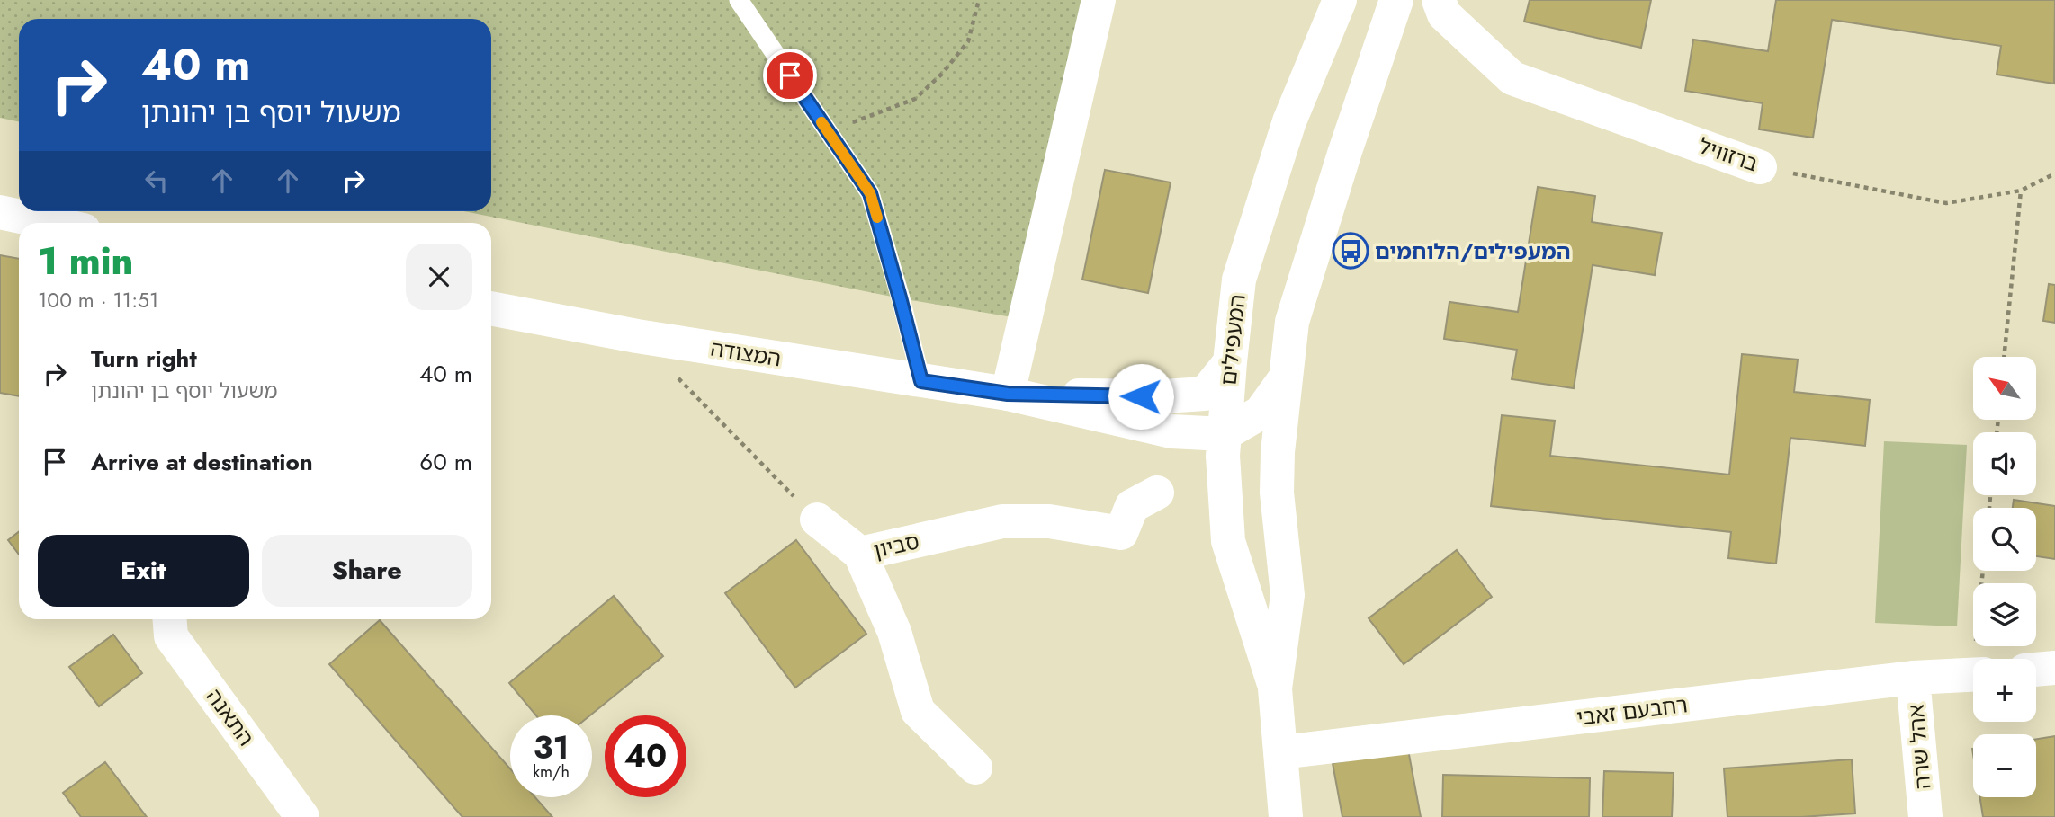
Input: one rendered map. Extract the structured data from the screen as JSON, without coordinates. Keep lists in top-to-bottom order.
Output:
{
  "streets": {
    "street": [
      "ברזוויל",
      "המעפילים",
      "המצודה",
      "סביון",
      "רחבעם זאבי",
      "התאנה",
      "אהל שרה"
    ]
  },
  "crossings": [
    ["המעפילים", "המצודה"],
    ["המעפילים", "רחבעם זאבי"],
    ["רחבעם זאבי", "אהל שרה"]
  ],
  "places": {
    "bus stop": ["המעפילים/הלוחמים"]
  },
  "north": "top left",
  "page": {
    "turn": ["40 m", "משעול יוסף בן יהונתן"],
    "heading": ["1 min", "100 m · 11:51"],
    "list": [
      {
        "name": "Turn right",
        "note": "משעול יוסף בן יהונתן",
        "value": "40 m"
      },
      {
        "name": "Arrive at destination",
        "value": "60 m"
      }
    ],
    "map_buttons": ["+", "−"],
    "buttons": ["Exit", "Share"],
    "speed": "31 km/h",
    "limit": "40"
  }
}
